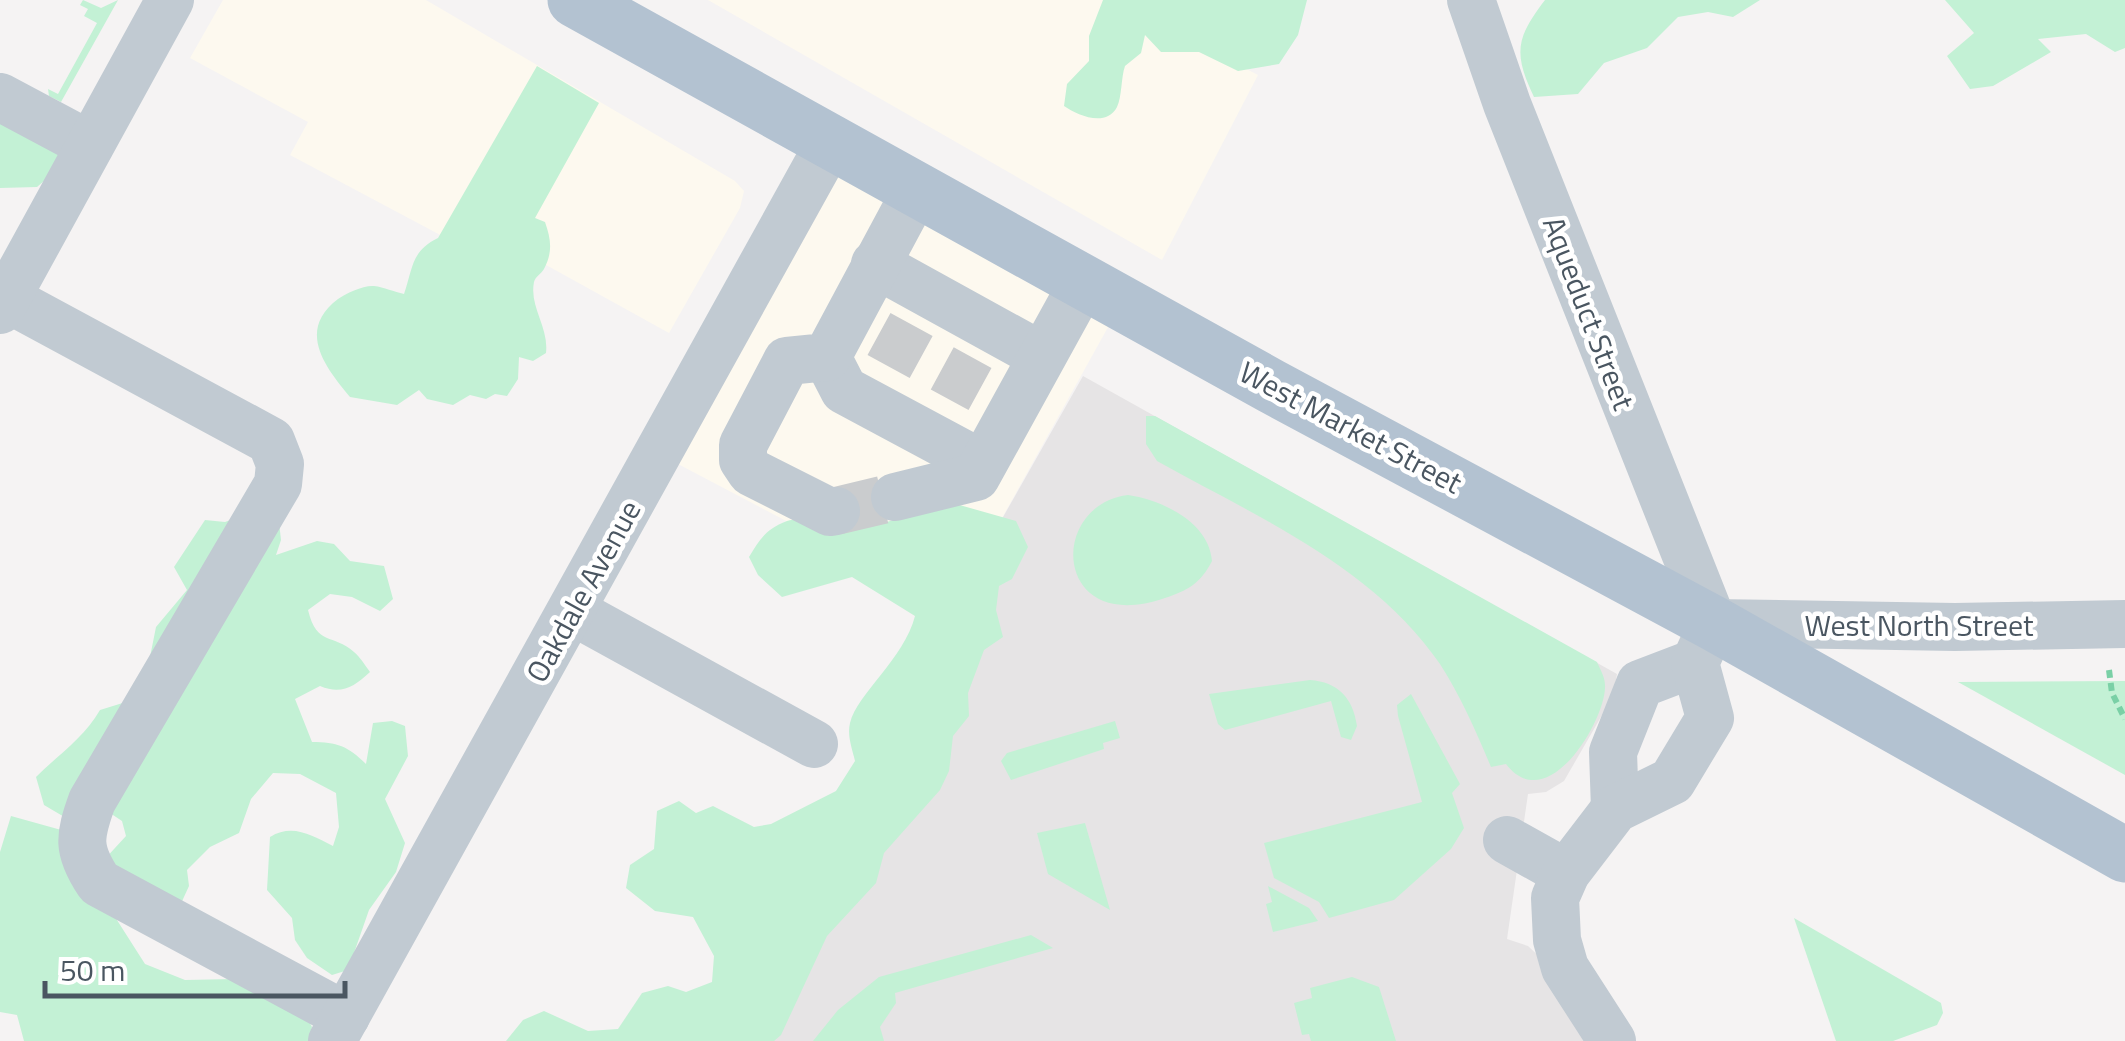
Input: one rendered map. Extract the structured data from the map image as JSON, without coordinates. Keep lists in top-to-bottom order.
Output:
{
  "streets": {
    "main road": ["West Market Street"],
    "street": ["Aqueduct Street", "Oakdale Avenue", "West North Street"]
  },
  "crossings": [
    ["Aqueduct Street", "West Market Street"],
    ["Aqueduct Street", "West North Street"],
    ["West Market Street", "Oakdale Avenue"],
    ["West Market Street", "West North Street"]
  ],
  "scale_bar": "50 m"
}
